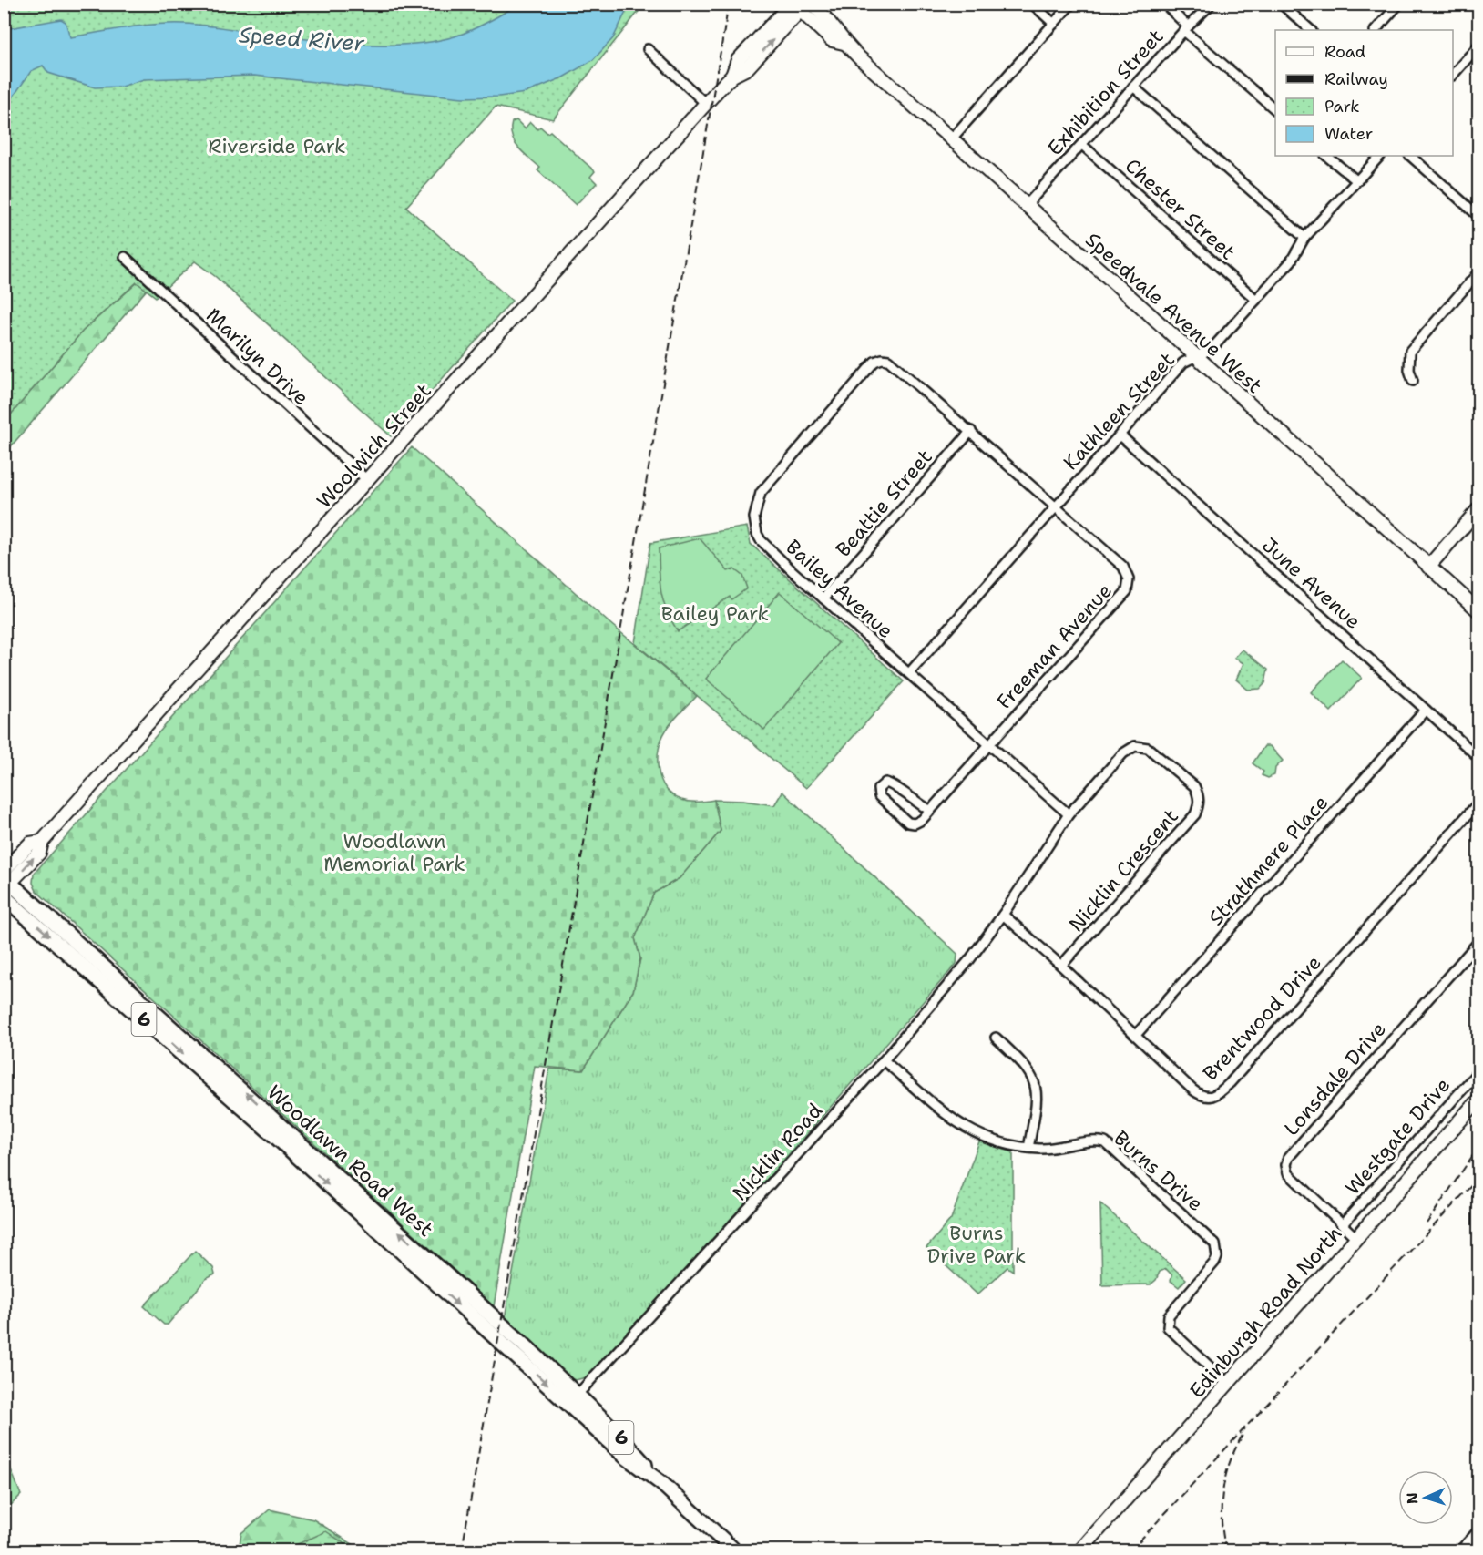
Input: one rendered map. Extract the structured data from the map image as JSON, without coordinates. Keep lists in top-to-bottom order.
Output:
{
  "streets": {
    "main road": [
      "Speedvale Avenue West",
      "Woolwich Street",
      "6",
      "Woodlawn Road West",
      "Edinburgh Road North"
    ],
    "street": [
      "Exhibition Street",
      "Chester Street",
      "Marilyn Drive",
      "Kathleen Street",
      "Beattie Street",
      "June Avenue",
      "Bailey Avenue",
      "Freeman Avenue",
      "Strathmere Place",
      "Nicklin Crescent",
      "Brentwood Drive",
      "Lonsdale Drive",
      "Westgate Drive",
      "Nicklin Road",
      "Burns Drive"
    ]
  },
  "crossings": [
    ["Exhibition Street", "Chester Street"],
    ["Exhibition Street", "Speedvale Avenue West"],
    ["Chester Street", "Kathleen Street"],
    ["Speedvale Avenue West", "Kathleen Street"],
    ["Speedvale Avenue West", "Woolwich Street"],
    ["Marilyn Drive", "Woolwich Street"],
    ["Kathleen Street", "June Avenue"],
    ["Kathleen Street", "Bailey Avenue"],
    ["Kathleen Street", "Freeman Avenue"],
    ["Woolwich Street", "Woodlawn Road West"],
    ["Beattie Street", "Bailey Avenue"],
    ["Beattie Street", "Freeman Avenue"],
    ["June Avenue", "Strathmere Place"],
    ["Bailey Avenue", "Freeman Avenue"],
    ["Bailey Avenue", "Nicklin Crescent"],
    ["Strathmere Place", "Brentwood Drive"],
    ["Nicklin Crescent", "Brentwood Drive"],
    ["Nicklin Crescent", "Nicklin Road"],
    ["Brentwood Drive", "Nicklin Road"],
    ["Lonsdale Drive", "Westgate Drive"],
    ["Lonsdale Drive", "Edinburgh Road North"],
    ["Nicklin Road", "Woodlawn Road West"],
    ["Nicklin Road", "Burns Drive"],
    ["Burns Drive", "Edinburgh Road North"]
  ],
  "water": ["Speed River"],
  "parks": [
    "Riverside Park",
    "Bailey Park",
    "Woodlawn Memorial Park",
    "Burns Drive Park"
  ],
  "legend": [
    "Road",
    "Railway",
    "Park",
    "Water"
  ],
  "north": "left"
}
